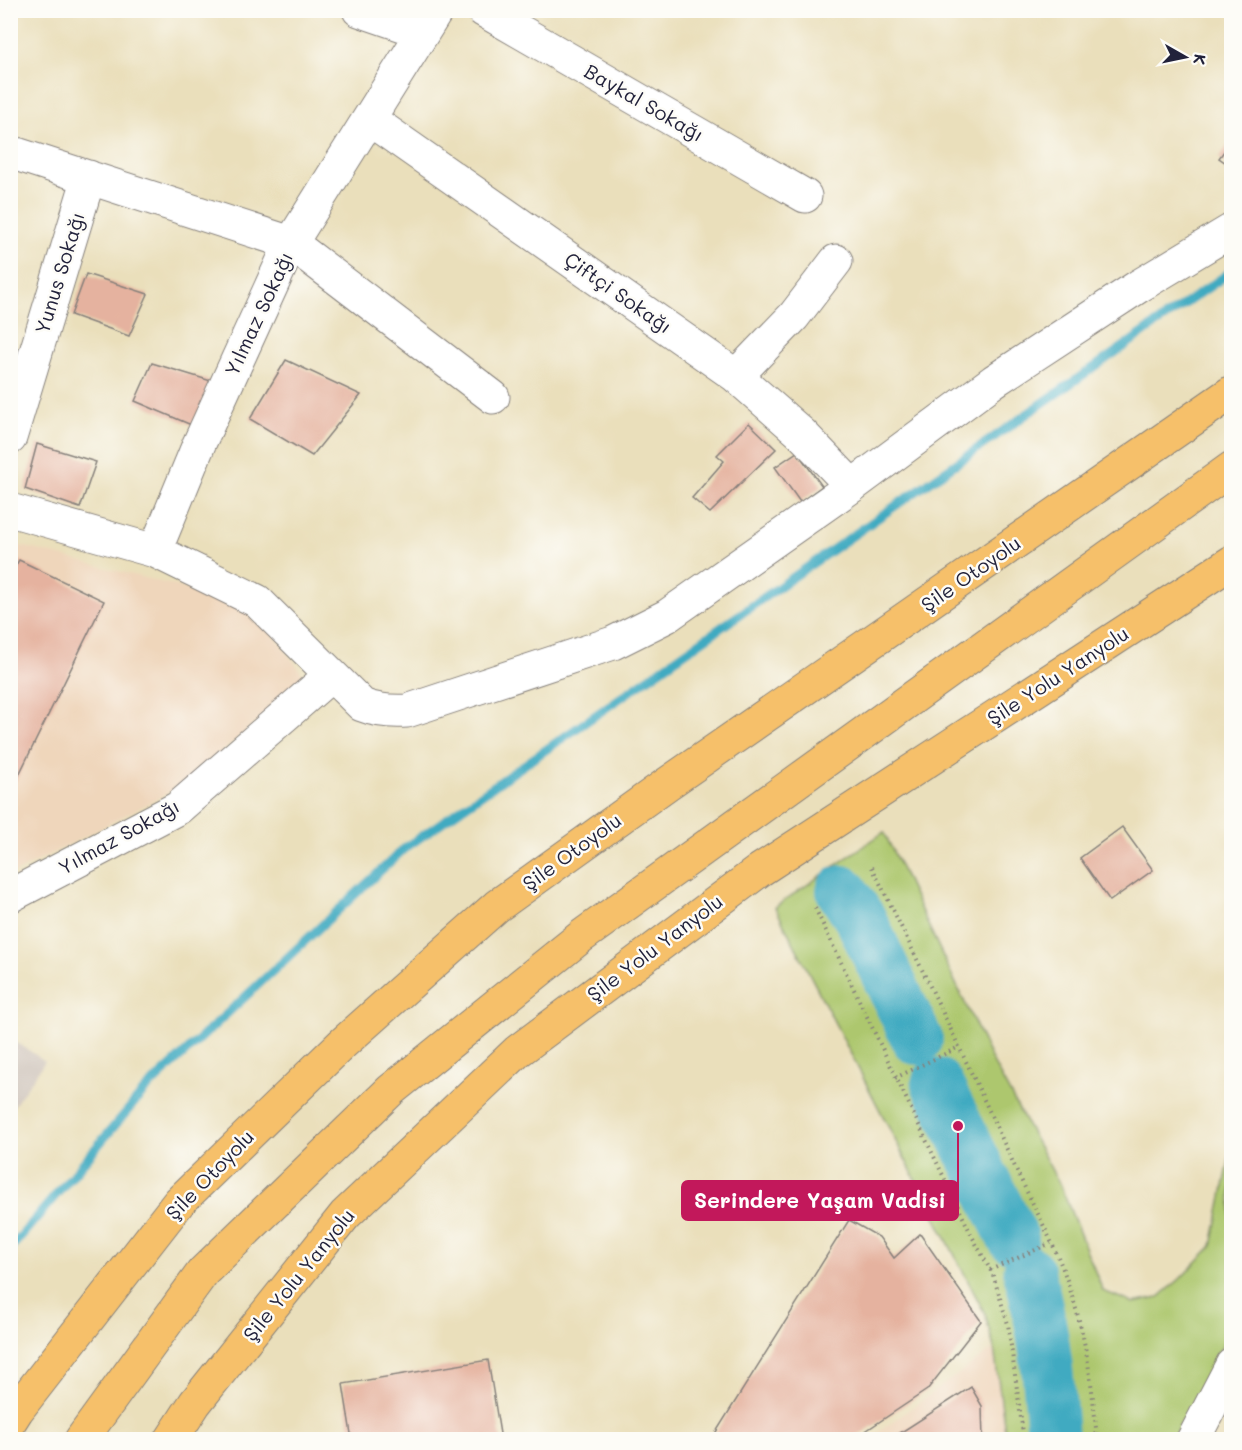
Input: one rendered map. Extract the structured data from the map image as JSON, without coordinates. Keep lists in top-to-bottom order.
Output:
{
  "streets": {
    "main road": ["Şile Otoyolu", "Şile Yolu Yanyolu"],
    "street": [
      "Baykal Sokağı",
      "Yunus Sokağı",
      "Çiftçi Sokağı",
      "Yılmaz Sokağı"
    ]
  },
  "places": ["Serindere Yaşam Vadisi"],
  "north": "right"
}
